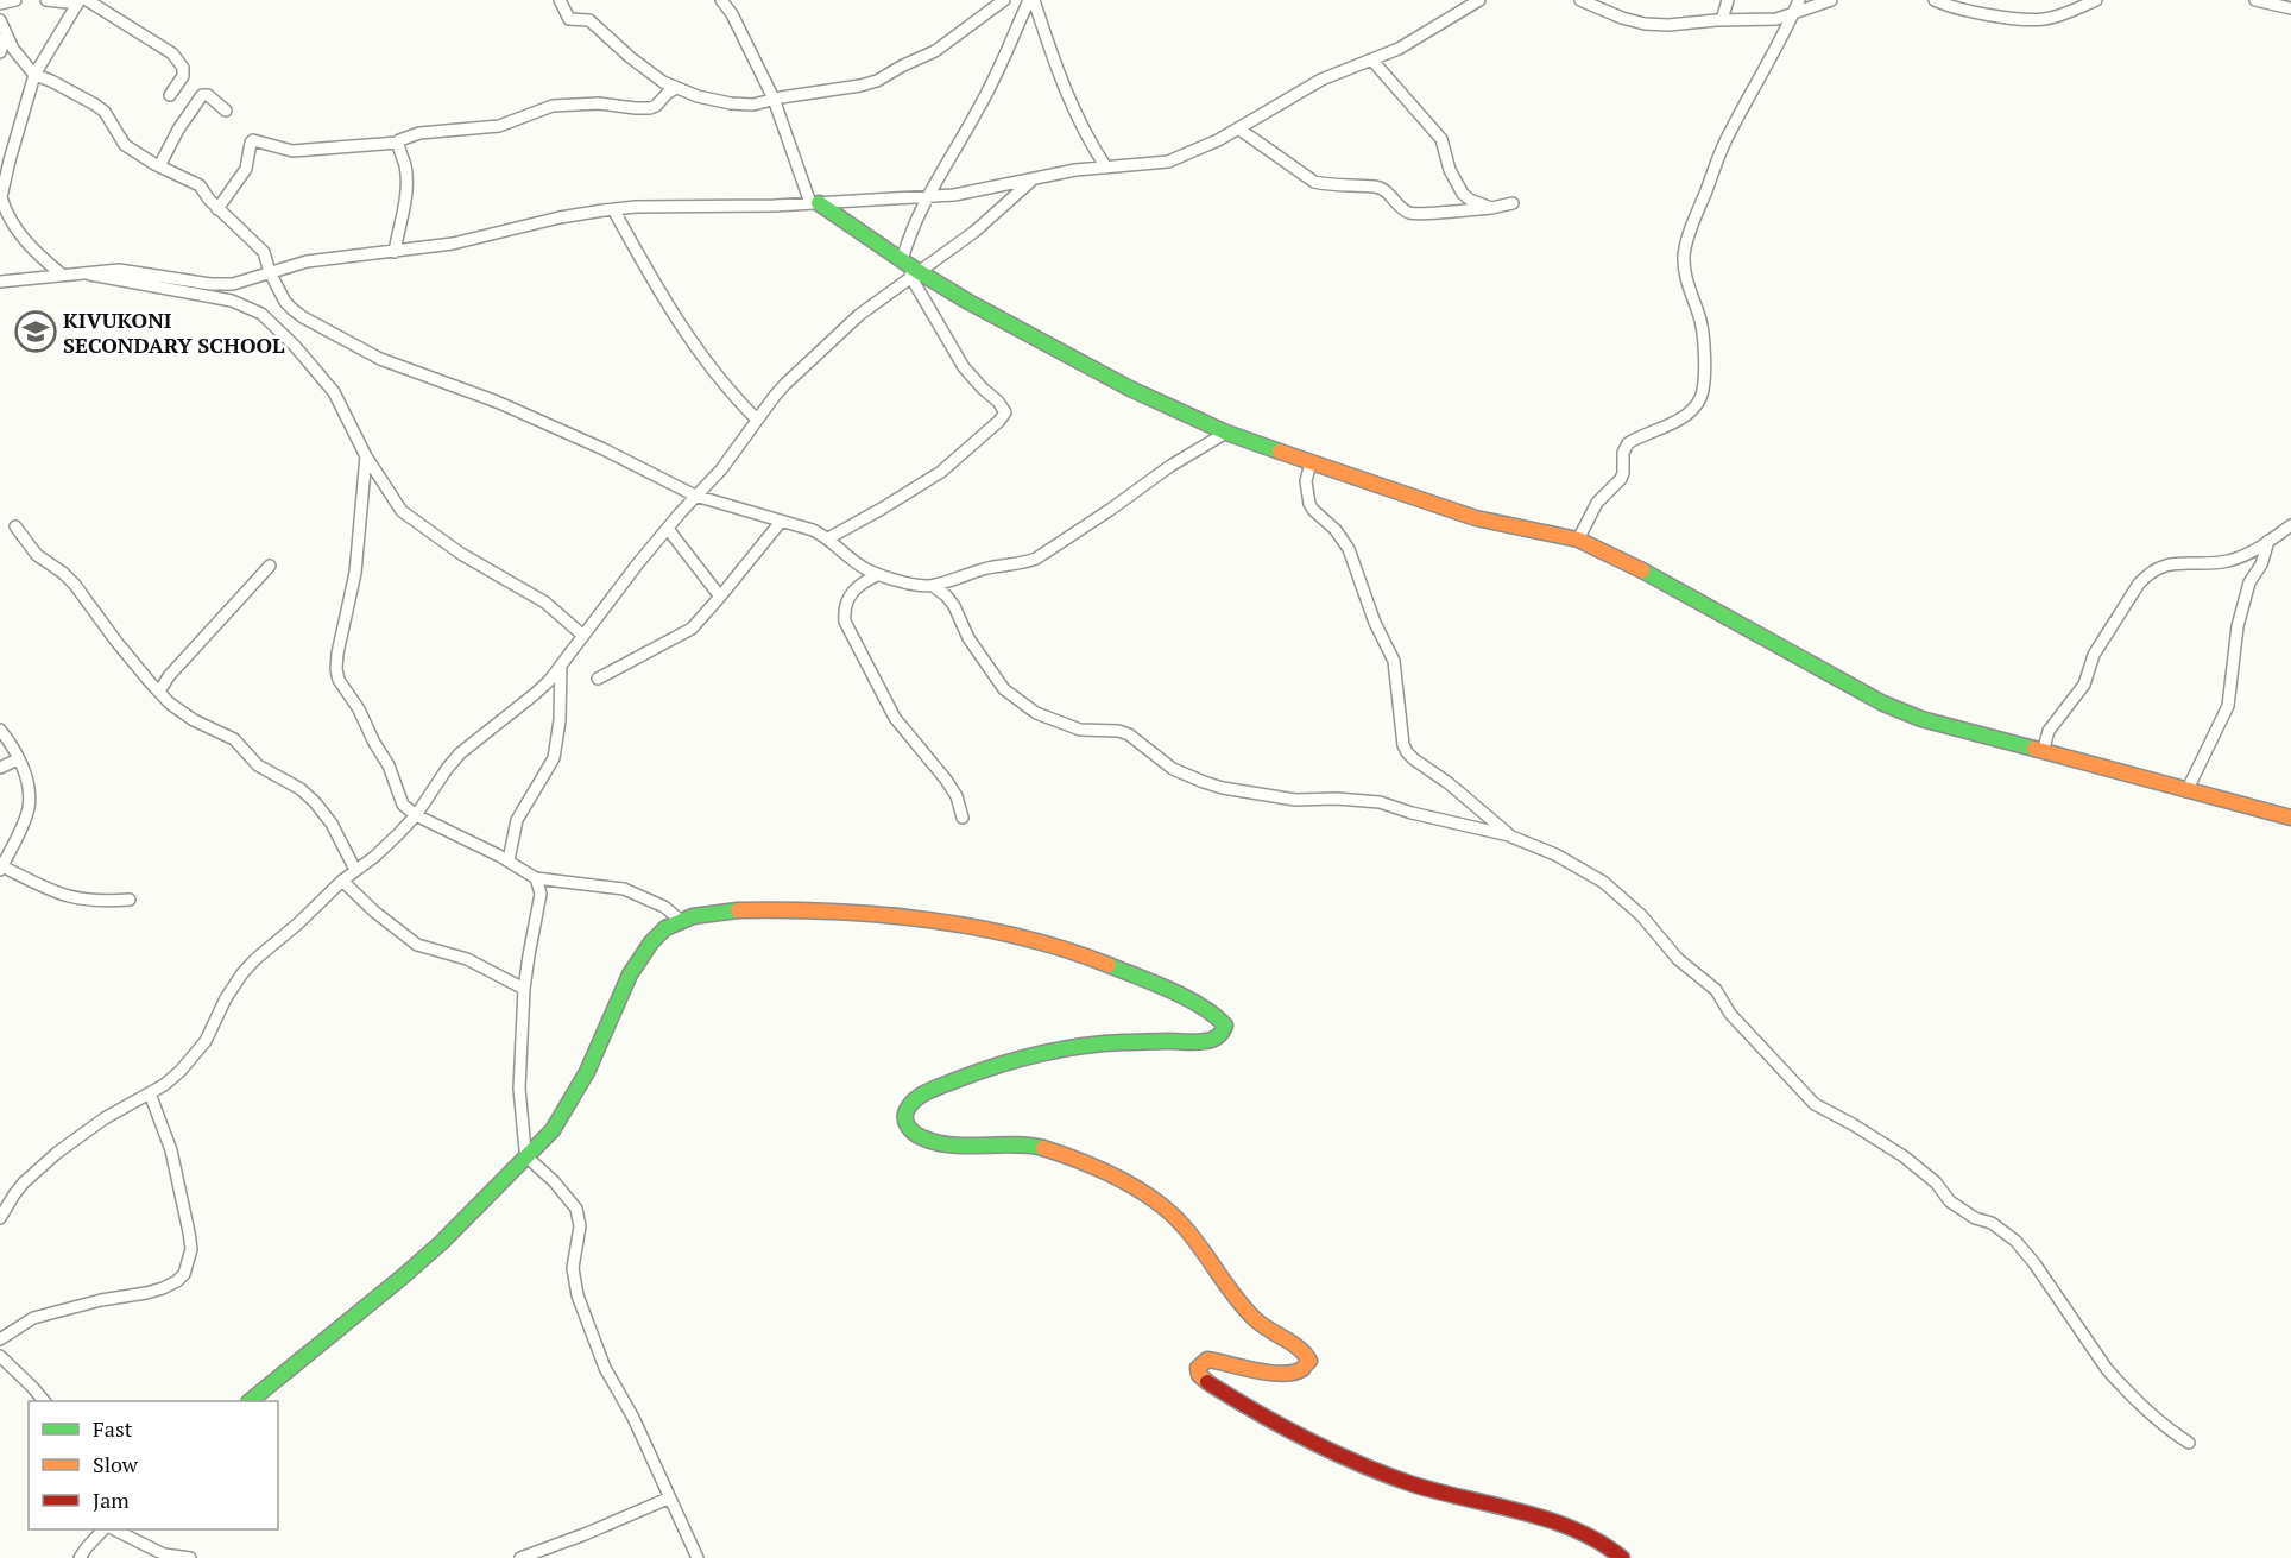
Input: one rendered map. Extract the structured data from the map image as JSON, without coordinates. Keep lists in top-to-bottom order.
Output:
{
  "places": {
    "school or university": ["KIVUKONI SECONDARY SCHOOL"]
  },
  "legend": ["Fast", "Slow", "Jam"]
}
